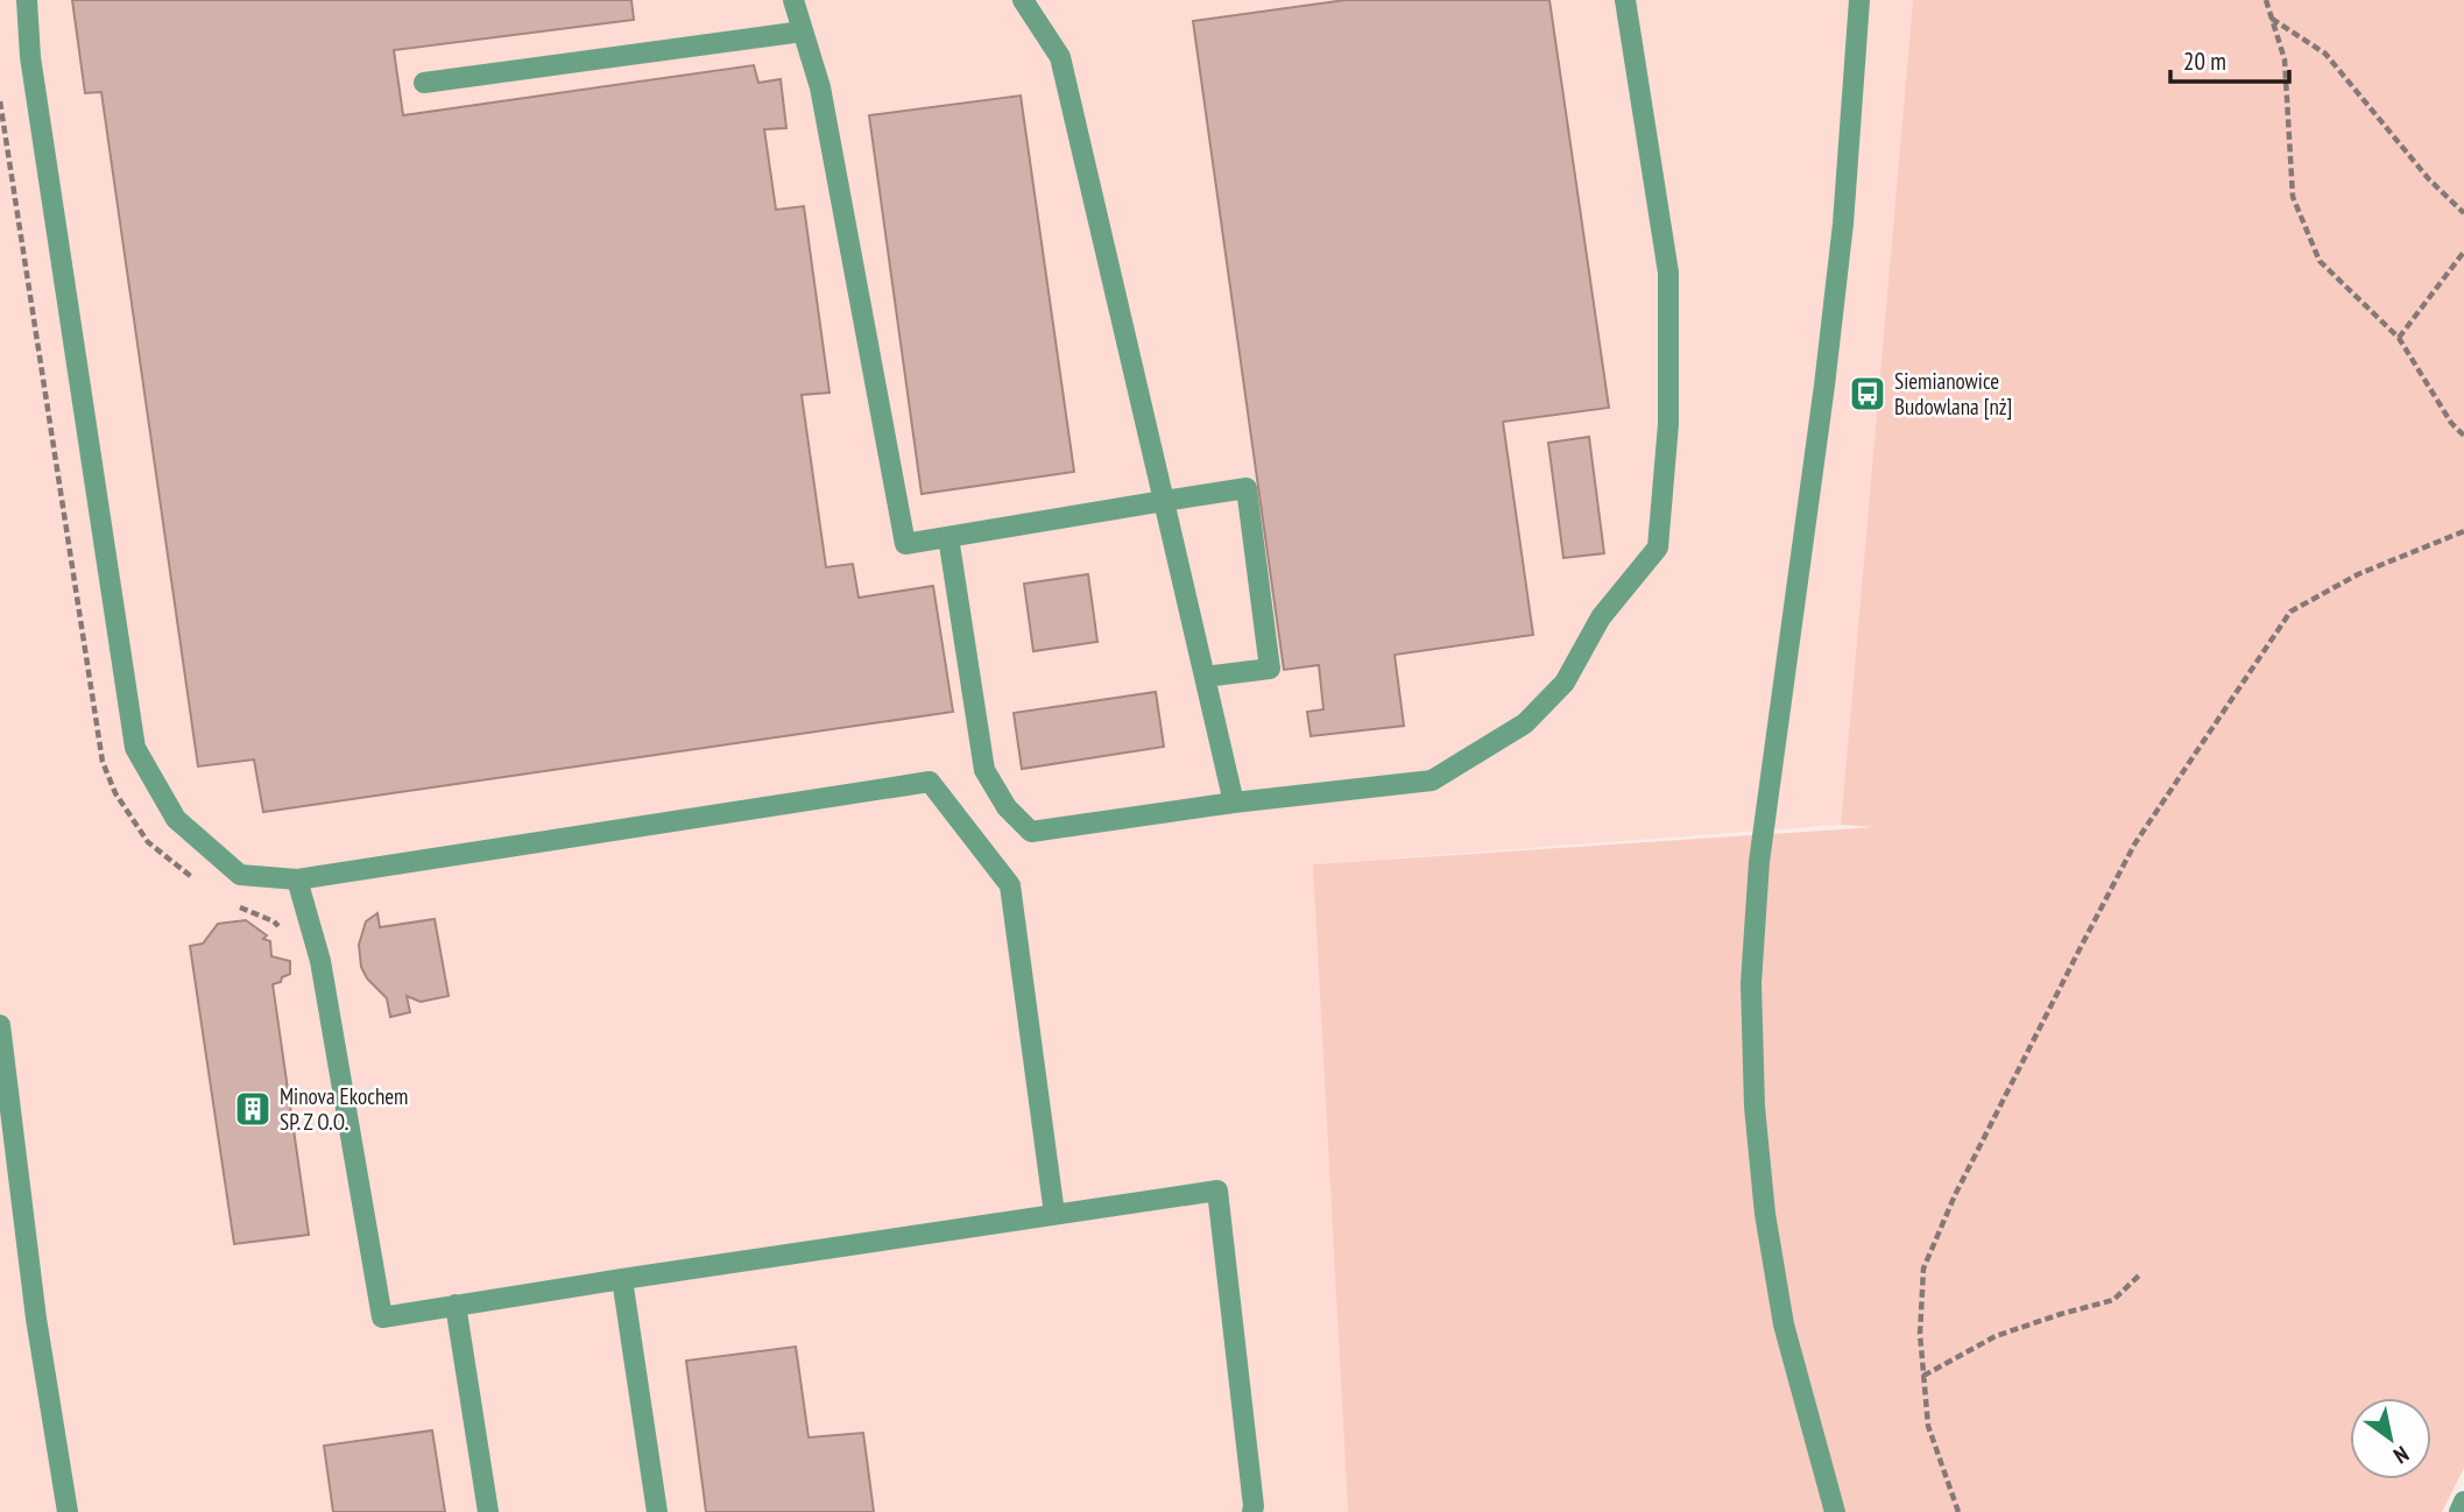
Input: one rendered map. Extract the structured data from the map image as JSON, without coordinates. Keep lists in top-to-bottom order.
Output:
{
  "places": {
    "bus stop": ["Siemianowice Budowlana [nż]"],
    "building": ["Minova Ekochem SP. Z O.O."]
  },
  "scale_bar": "20 m",
  "north": "bottom right"
}
